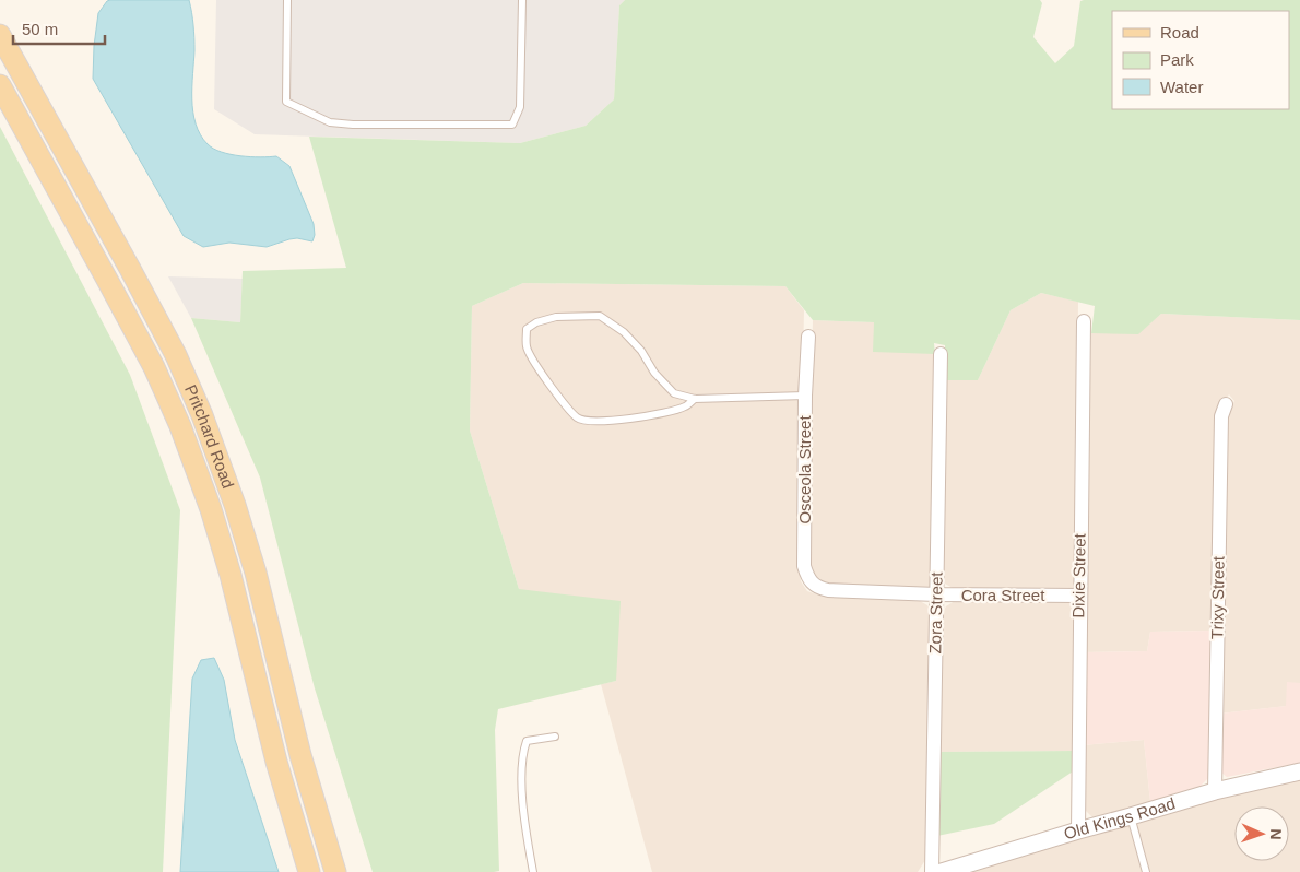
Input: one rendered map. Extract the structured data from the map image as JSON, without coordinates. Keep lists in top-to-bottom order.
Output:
{
  "streets": {
    "main road": ["Pritchard Road"],
    "street": [
      "Osceola Street",
      "Dixie Street",
      "Cora Street",
      "Trixy Street",
      "Zora Street",
      "Old Kings Road"
    ]
  },
  "crossings": [
    ["Osceola Street", "Cora Street"],
    ["Dixie Street", "Cora Street"],
    ["Dixie Street", "Old Kings Road"],
    ["Cora Street", "Zora Street"],
    ["Trixy Street", "Old Kings Road"]
  ],
  "legend": ["Road", "Park", "Water"],
  "scale_bar": "50 m",
  "north": "right"
}
